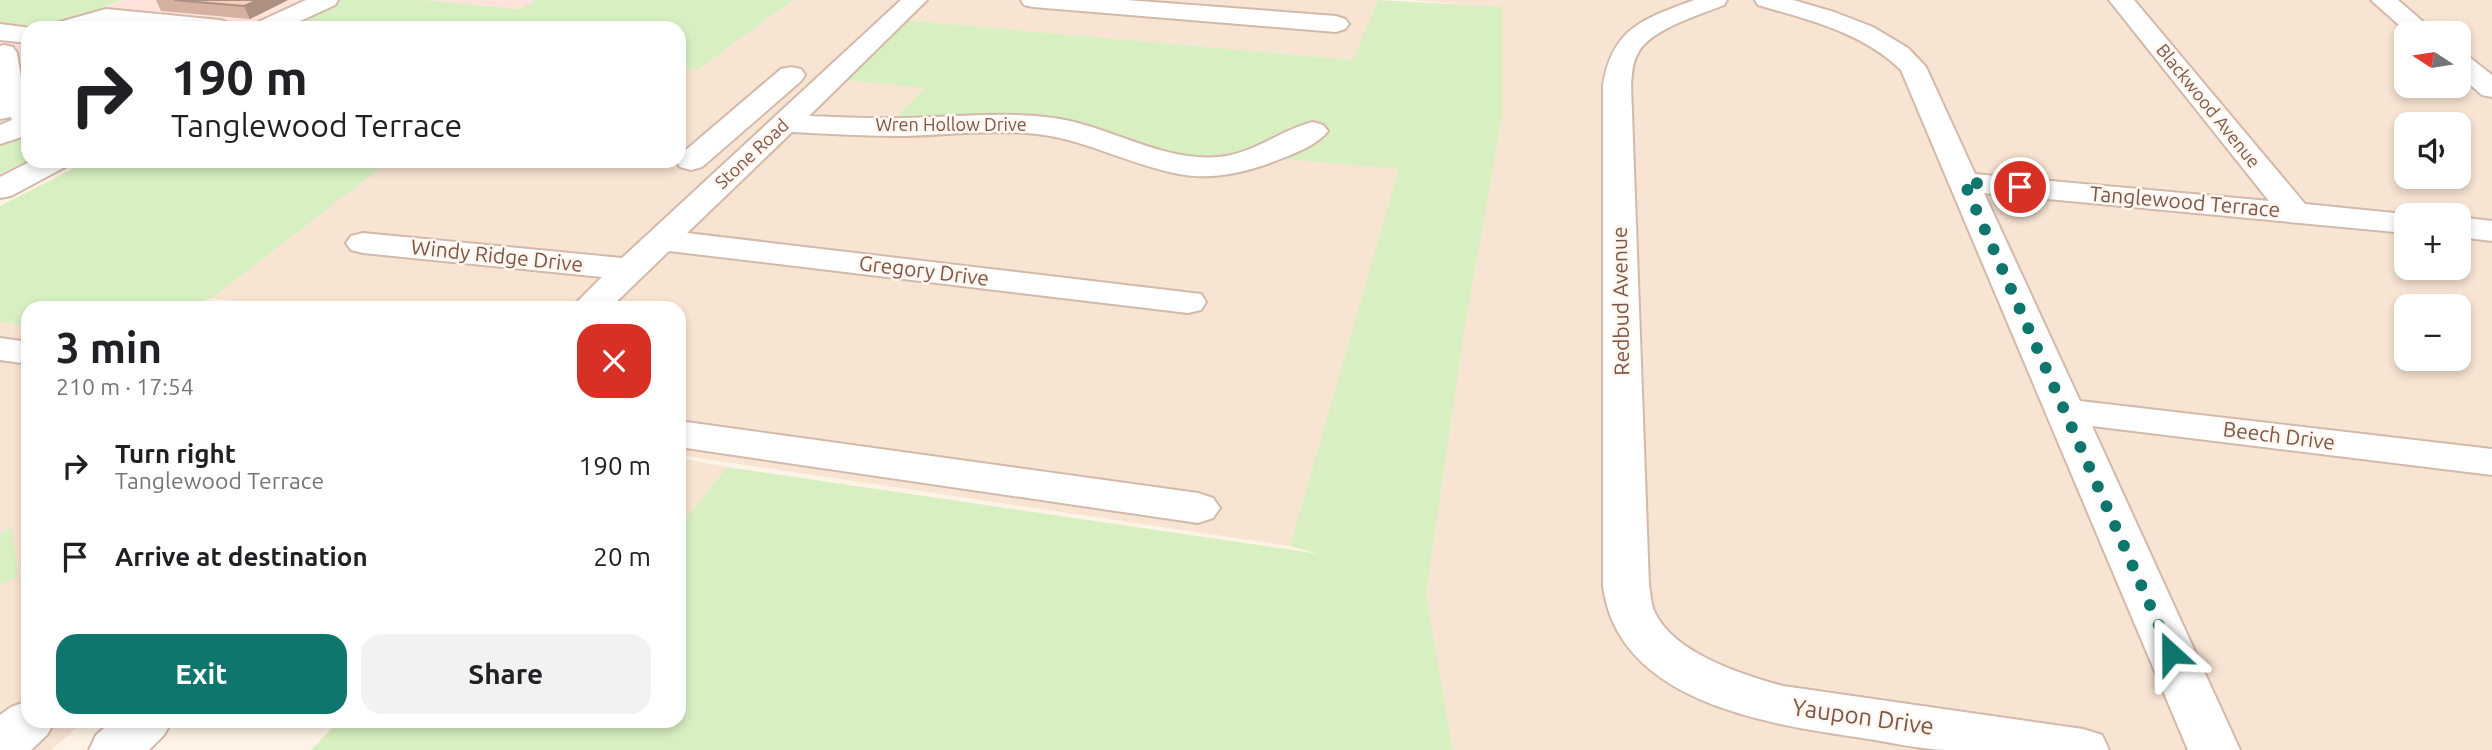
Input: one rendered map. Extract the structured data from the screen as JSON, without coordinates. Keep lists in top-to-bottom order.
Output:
{
  "streets": {
    "street": [
      "Blackwood Avenue",
      "Wren Hollow Drive",
      "Stone Road",
      "Tanglewood Terrace",
      "Windy Ridge Drive",
      "Gregory Drive",
      "Redbud Avenue",
      "Beech Drive",
      "Yaupon Drive"
    ]
  },
  "crossings": [
    ["Blackwood Avenue", "Tanglewood Terrace"],
    ["Wren Hollow Drive", "Stone Road"],
    ["Stone Road", "Windy Ridge Drive"],
    ["Stone Road", "Gregory Drive"],
    ["Redbud Avenue", "Yaupon Drive"]
  ],
  "north": "left",
  "page": {
    "map_buttons": ["+", "−"],
    "turn": ["190 m", "Tanglewood Terrace"],
    "heading": ["3 min", "210 m · 17:54"],
    "list": [
      {
        "name": "Turn right",
        "note": "Tanglewood Terrace",
        "value": "190 m"
      },
      {
        "name": "Arrive at destination",
        "value": "20 m"
      }
    ],
    "buttons": ["Exit", "Share"]
  }
}
